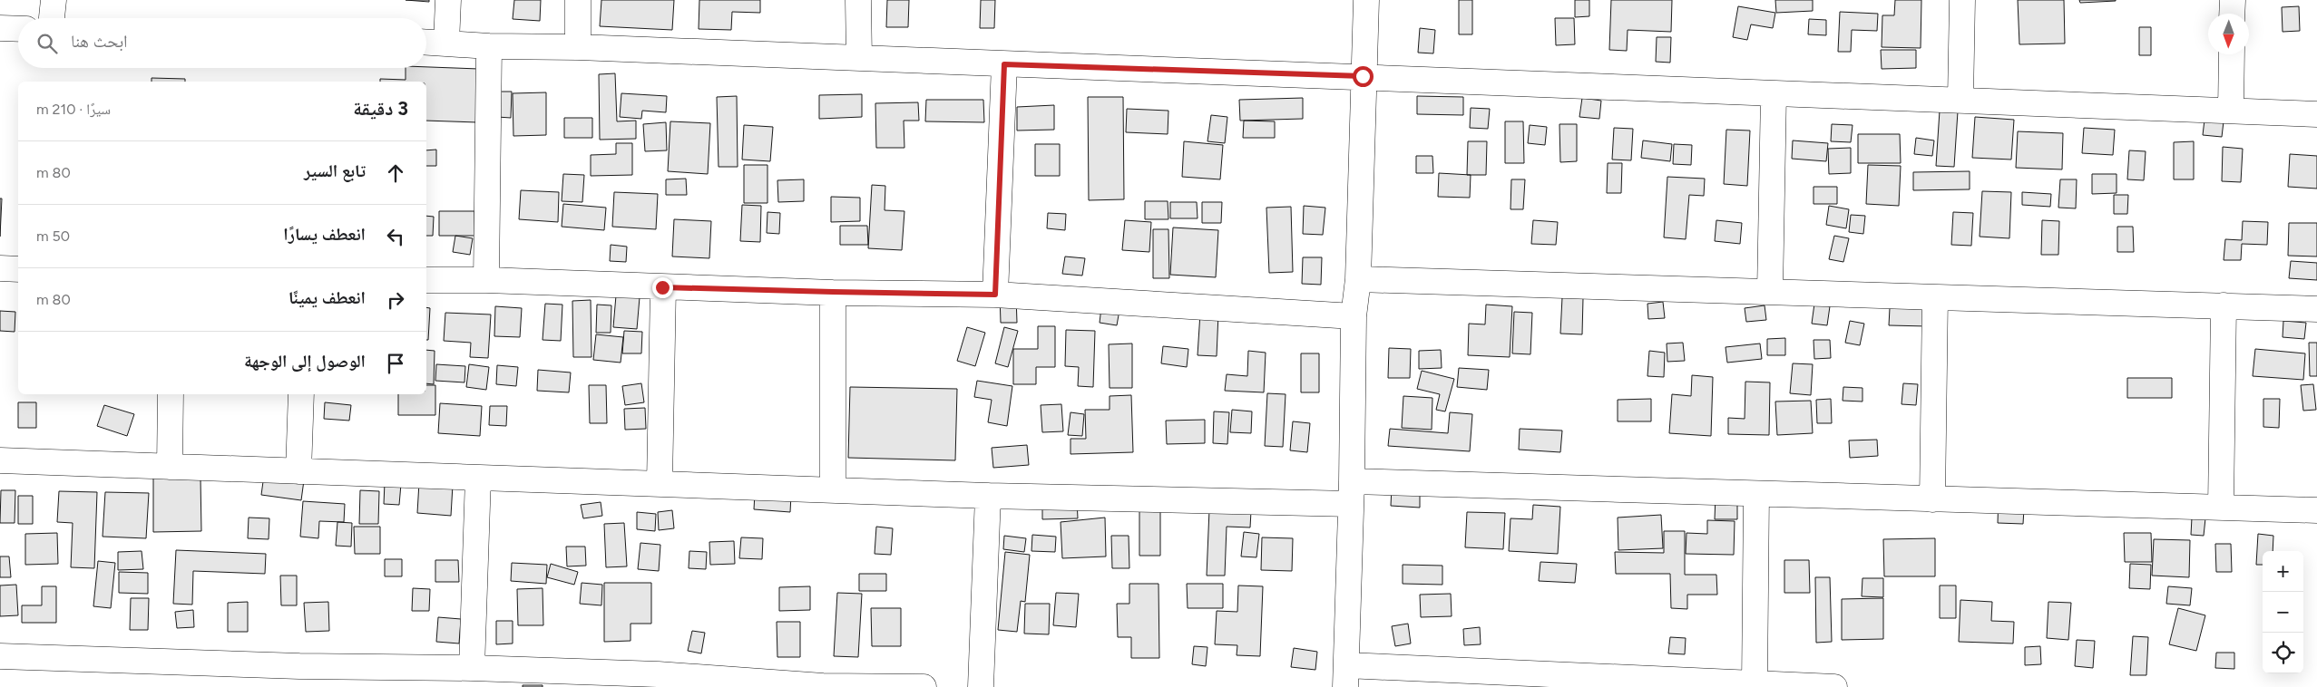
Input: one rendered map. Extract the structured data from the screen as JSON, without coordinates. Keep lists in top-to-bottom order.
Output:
{
  "north": "bottom",
  "page": {
    "search": "ابحث هنا",
    "heading": ["3 دقيقة", "سيرًا · 210 m"],
    "list": [
      ["تابع السير", "80 m"],
      ["انعطف يسارًا", "50 m"],
      ["انعطف يمينًا", "80 m"],
      "الوصول إلى الوجهة"
    ],
    "map_buttons": ["+", "−"]
  }
}
